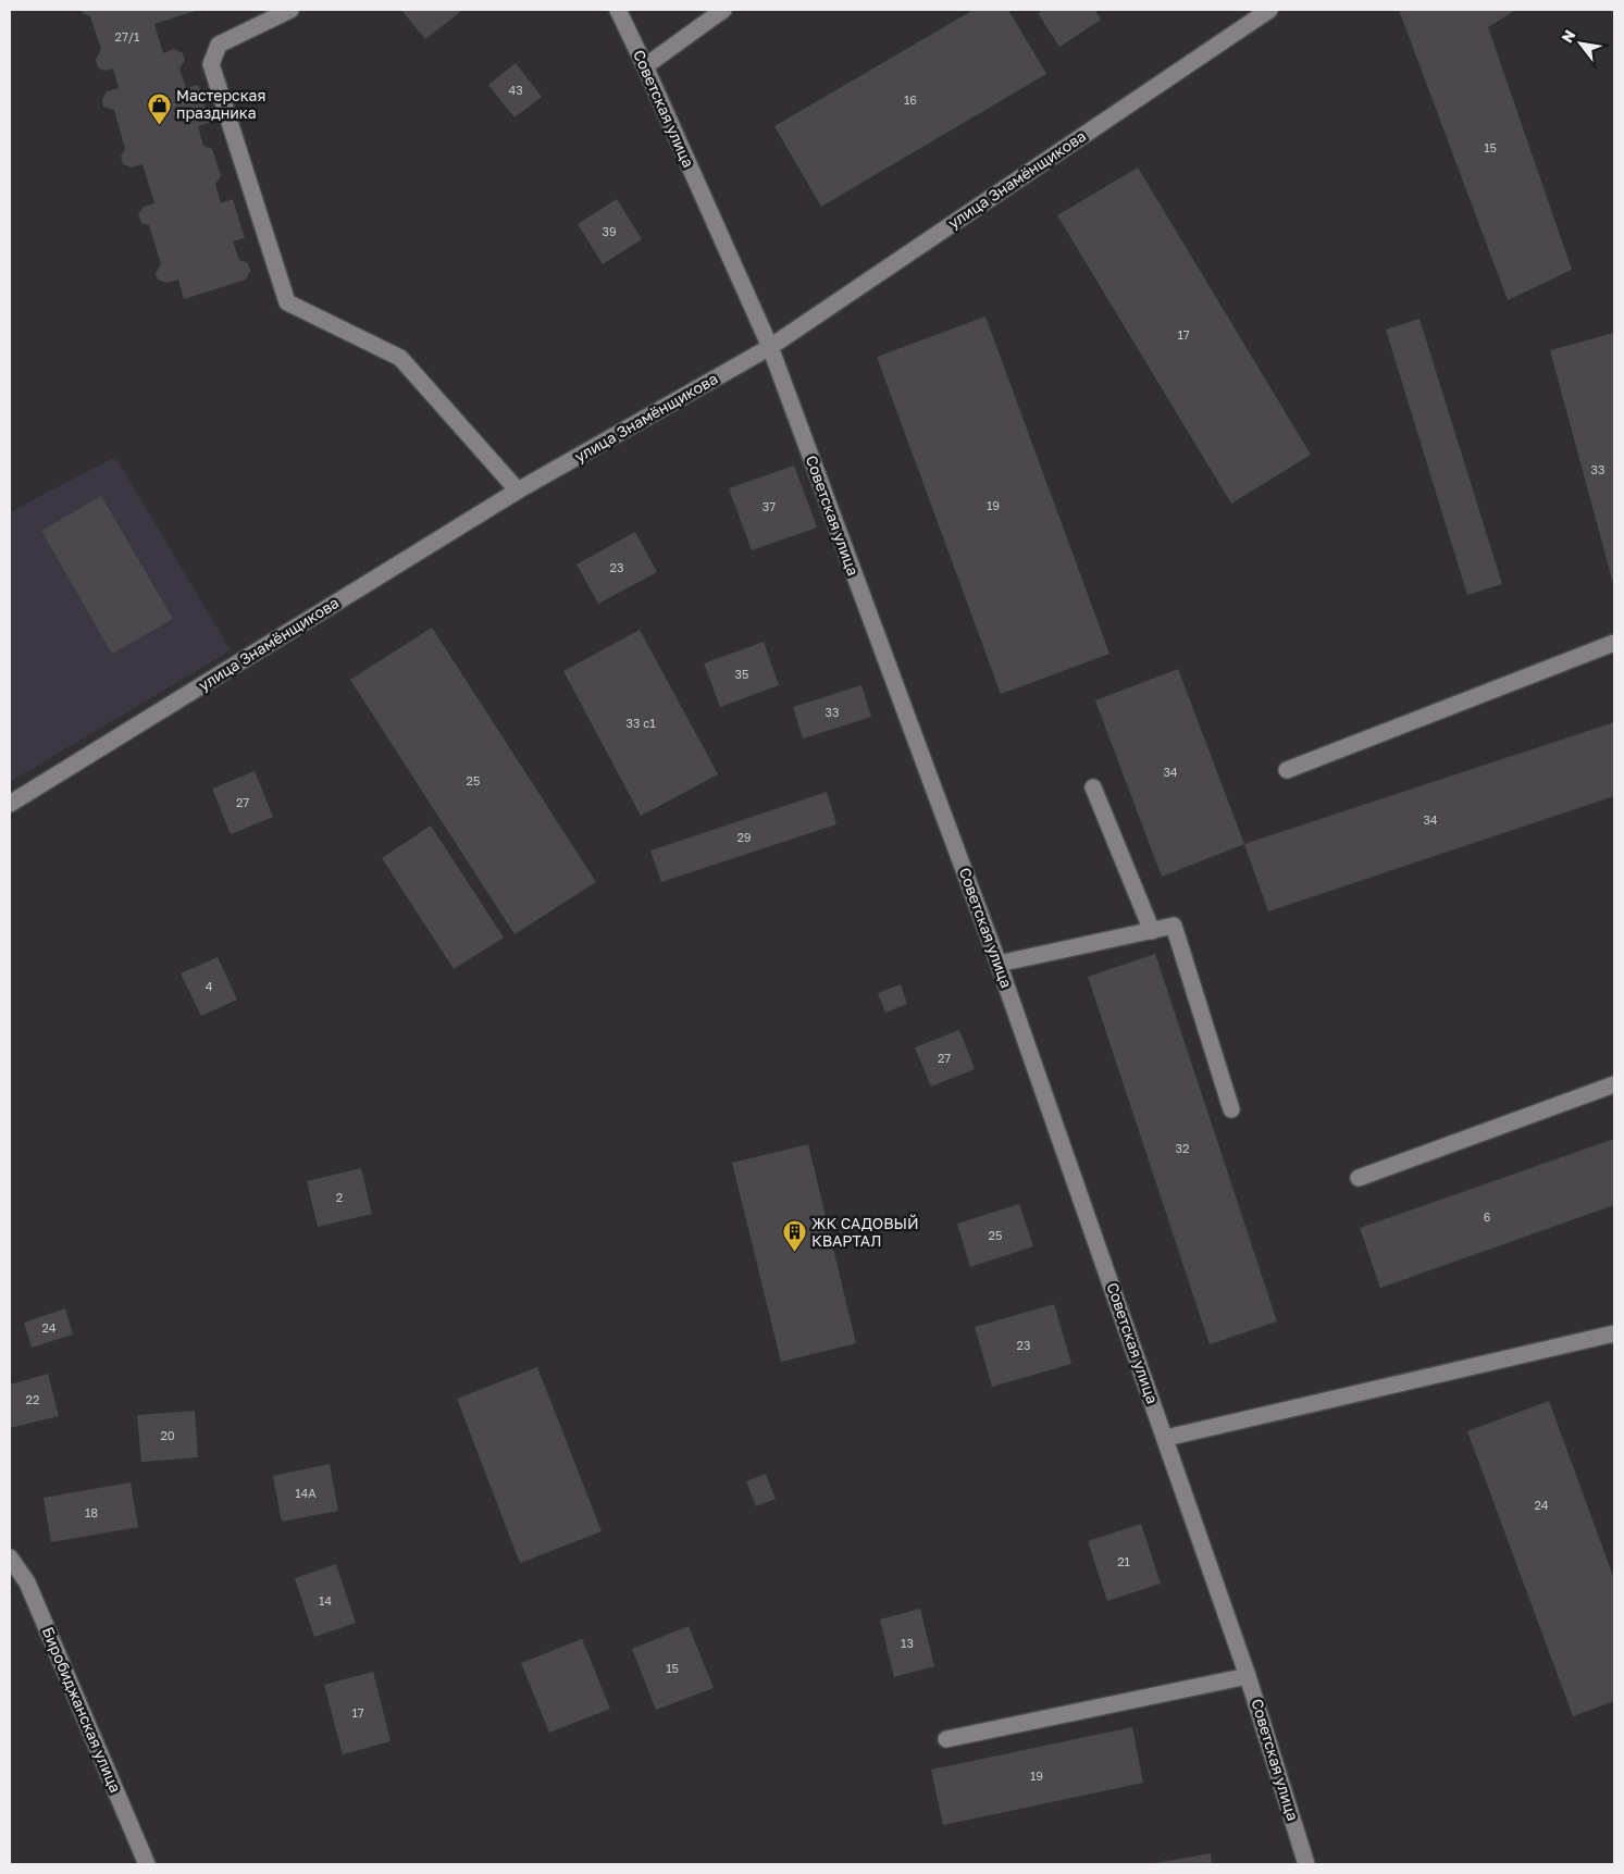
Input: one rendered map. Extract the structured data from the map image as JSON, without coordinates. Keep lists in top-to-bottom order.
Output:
{
  "streets": {
    "street": ["Советская улица", "улица Знамёнщикова", "Биробиджанская улица"]
  },
  "crossings": [
    ["Советская улица", "улица Знамёнщикова"]
  ],
  "places": {
    "shop": ["Мастерская праздника"],
    "building": ["ЖК САДОВЫЙ КВАРТАЛ"]
  },
  "house_numbers": [
    "27/1",
    "43",
    "16",
    "15",
    "39",
    "17",
    "33",
    "19",
    "37",
    "23",
    "35",
    "33",
    "33 с1",
    "34",
    "25",
    "27",
    "34",
    "29",
    "4",
    "27",
    "32",
    "2",
    "6",
    "25",
    "24",
    "23",
    "22",
    "20",
    "14А",
    "24",
    "18",
    "21",
    "14",
    "13",
    "15",
    "17",
    "19"
  ],
  "north": "top left"
}
